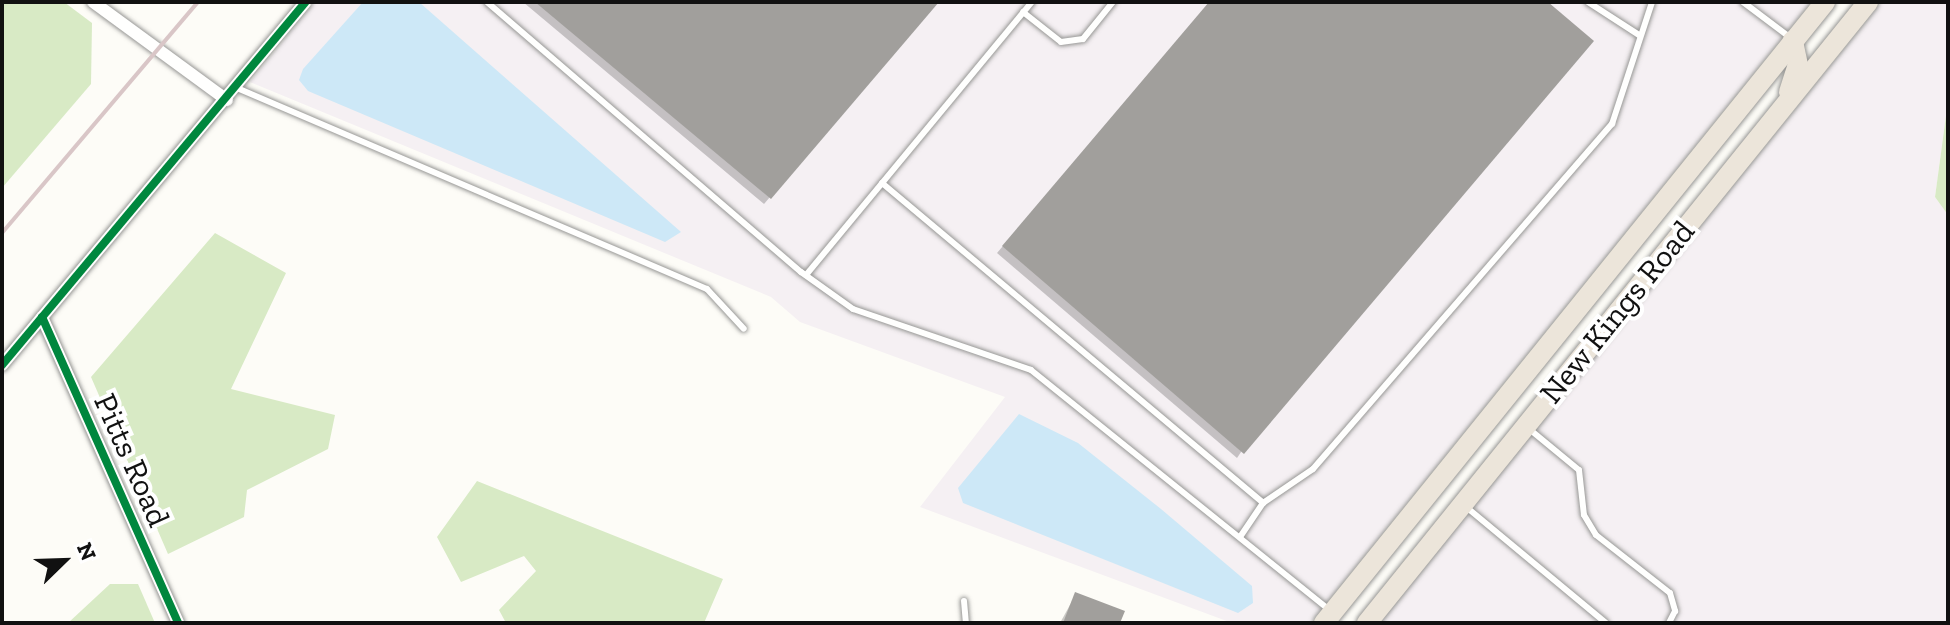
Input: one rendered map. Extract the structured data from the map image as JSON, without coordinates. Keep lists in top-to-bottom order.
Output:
{
  "streets": {
    "highway": ["New Kings Road"],
    "street": ["Pitts Road"]
  },
  "north": "top right"
}
